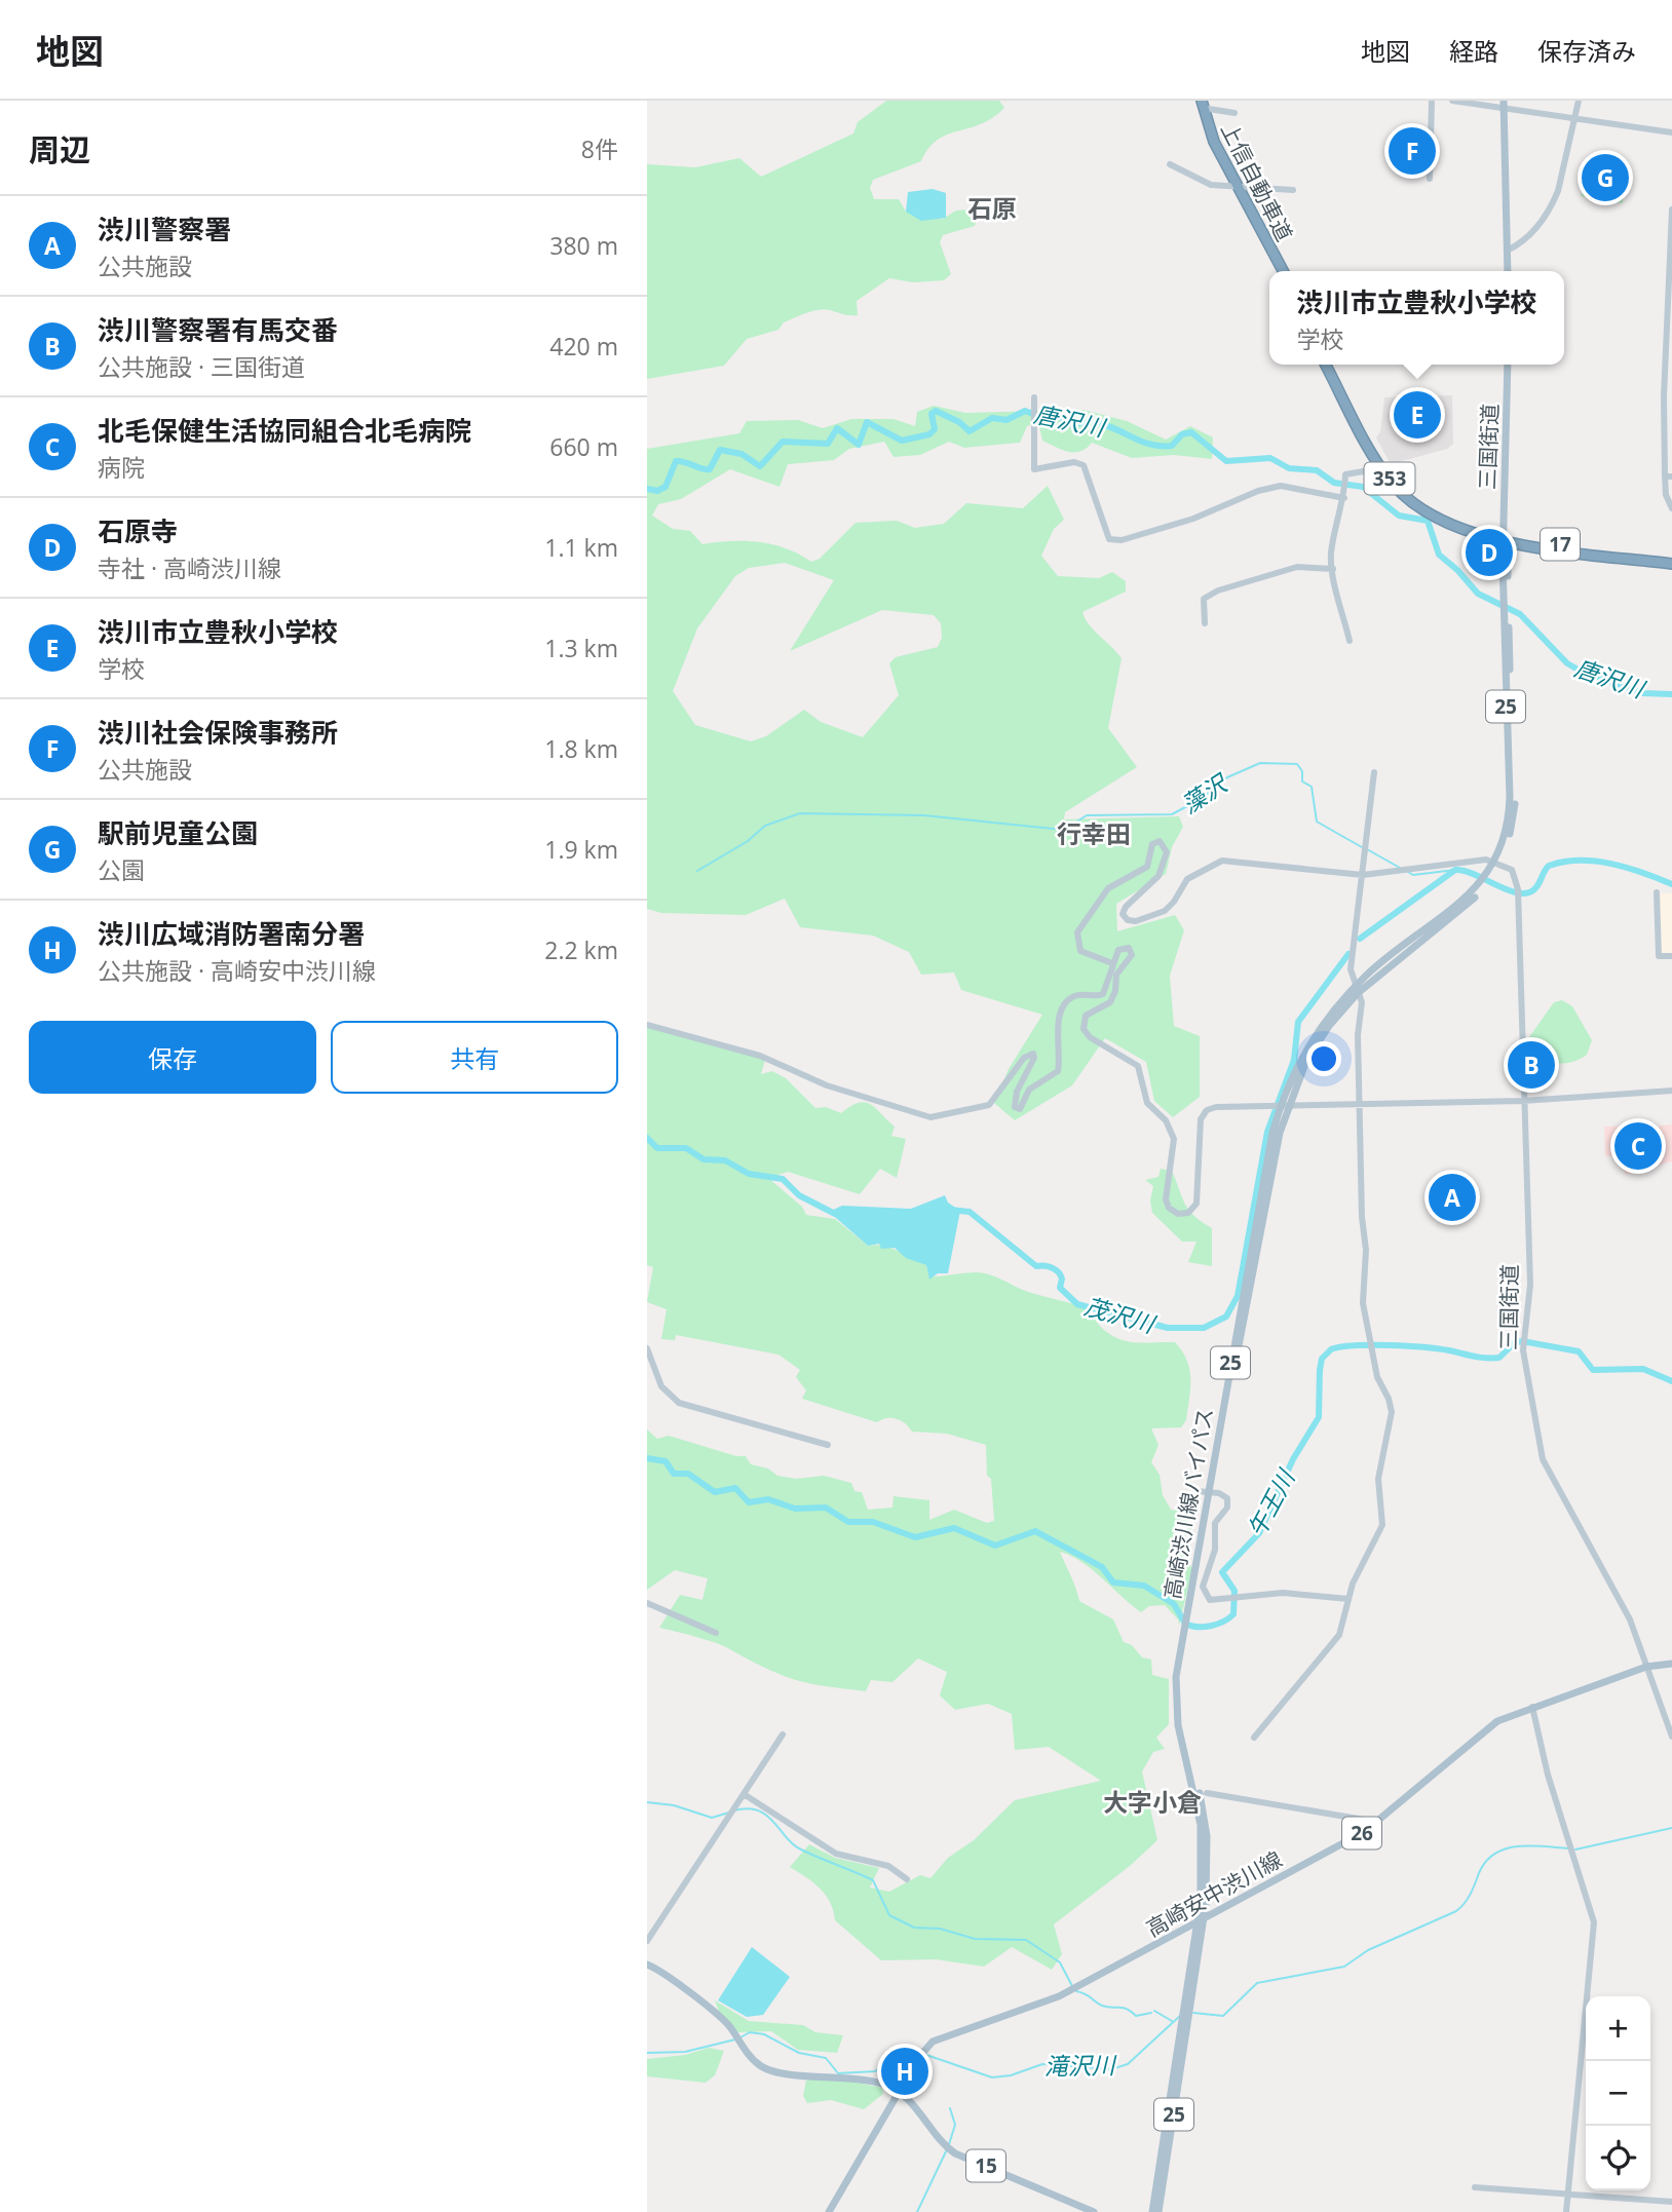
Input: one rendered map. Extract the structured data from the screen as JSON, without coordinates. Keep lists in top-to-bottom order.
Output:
{
  "streets": {
    "highway": ["上信自動車道", "353", "17"],
    "main road": [
      "三国街道",
      "25",
      "高崎渋川線バイパス",
      "26",
      "高崎安中渋川線",
      "15"
    ]
  },
  "crossings": [
    ["三国街道", "353"],
    ["三国街道", "17"],
    ["三国街道", "高崎渋川線バイパス"],
    ["三国街道", "高崎安中渋川線"],
    ["353", "17"],
    ["353", "高崎渋川線バイパス"],
    ["17", "高崎渋川線バイパス"],
    ["高崎渋川線バイパス", "高崎安中渋川線"],
    ["高崎安中渋川線", "15"]
  ],
  "districts": ["石原", "行幸田", "大字小倉"],
  "water": [
    "唐沢川",
    "藻沢",
    "茂沢川",
    "午王川",
    "滝沢川"
  ],
  "page": {
    "header": "地図",
    "nav": ["地図", "経路", "保存済み"],
    "heading": ["周辺", "8件"],
    "pins": [
      "F",
      "G",
      "E",
      "D",
      "B",
      "C",
      "A",
      "H"
    ],
    "list": [
      {
        "mark": "A",
        "name": "渋川警察署",
        "note": "公共施設",
        "value": "380 m"
      },
      {
        "mark": "B",
        "name": "渋川警察署有馬交番",
        "note": "公共施設 · 三国街道",
        "value": "420 m"
      },
      {
        "mark": "C",
        "name": "北毛保健生活協同組合北毛病院",
        "note": "病院",
        "value": "660 m"
      },
      {
        "mark": "D",
        "name": "石原寺",
        "note": "寺社 · 高崎渋川線",
        "value": "1.1 km"
      },
      {
        "mark": "E",
        "name": "渋川市立豊秋小学校",
        "note": "学校",
        "value": "1.3 km"
      },
      {
        "mark": "F",
        "name": "渋川社会保険事務所",
        "note": "公共施設",
        "value": "1.8 km"
      },
      {
        "mark": "G",
        "name": "駅前児童公園",
        "note": "公園",
        "value": "1.9 km"
      },
      {
        "mark": "H",
        "name": "渋川広域消防署南分署",
        "note": "公共施設 · 高崎安中渋川線",
        "value": "2.2 km"
      }
    ],
    "popup": ["渋川市立豊秋小学校", "学校"],
    "buttons": ["保存", "共有"],
    "map_buttons": ["+", "−"]
  }
}
